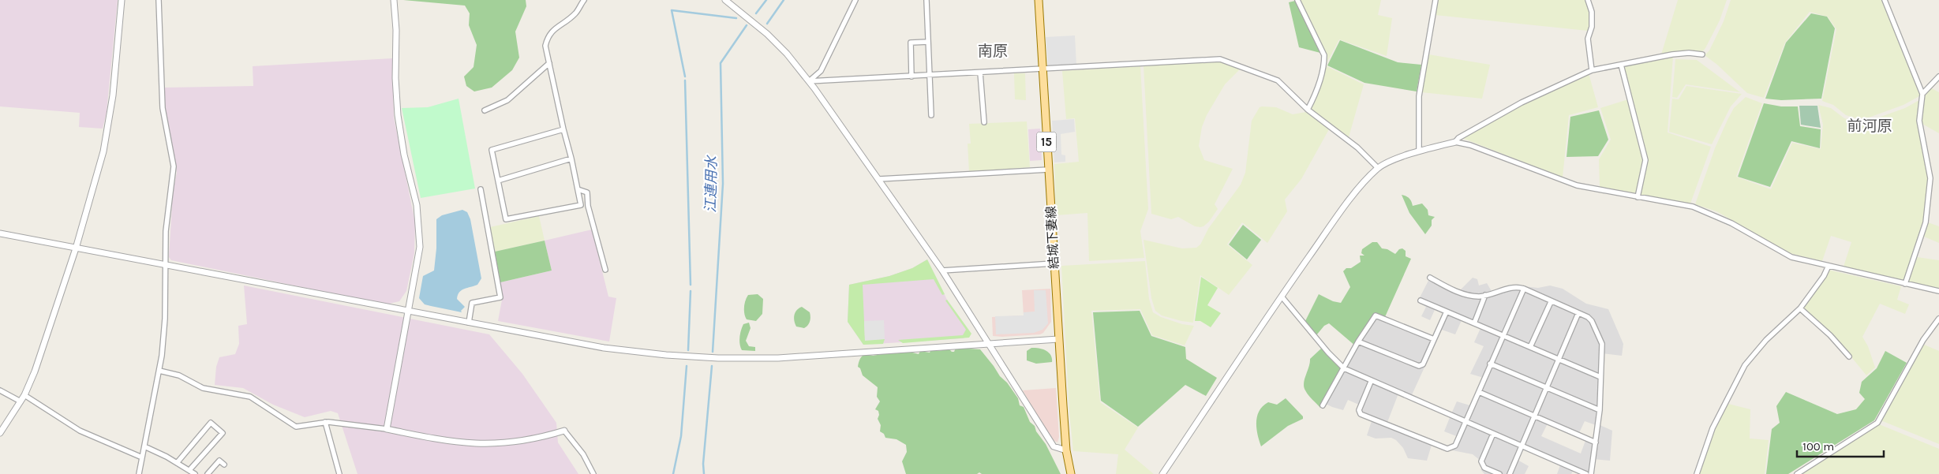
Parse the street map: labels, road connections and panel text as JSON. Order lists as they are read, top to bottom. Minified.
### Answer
{"streets":{"main road":["15","結城下妻線"]},"districts":["南原","前河原"],"water":["江連用水"],"scale_bar":"100 m"}
